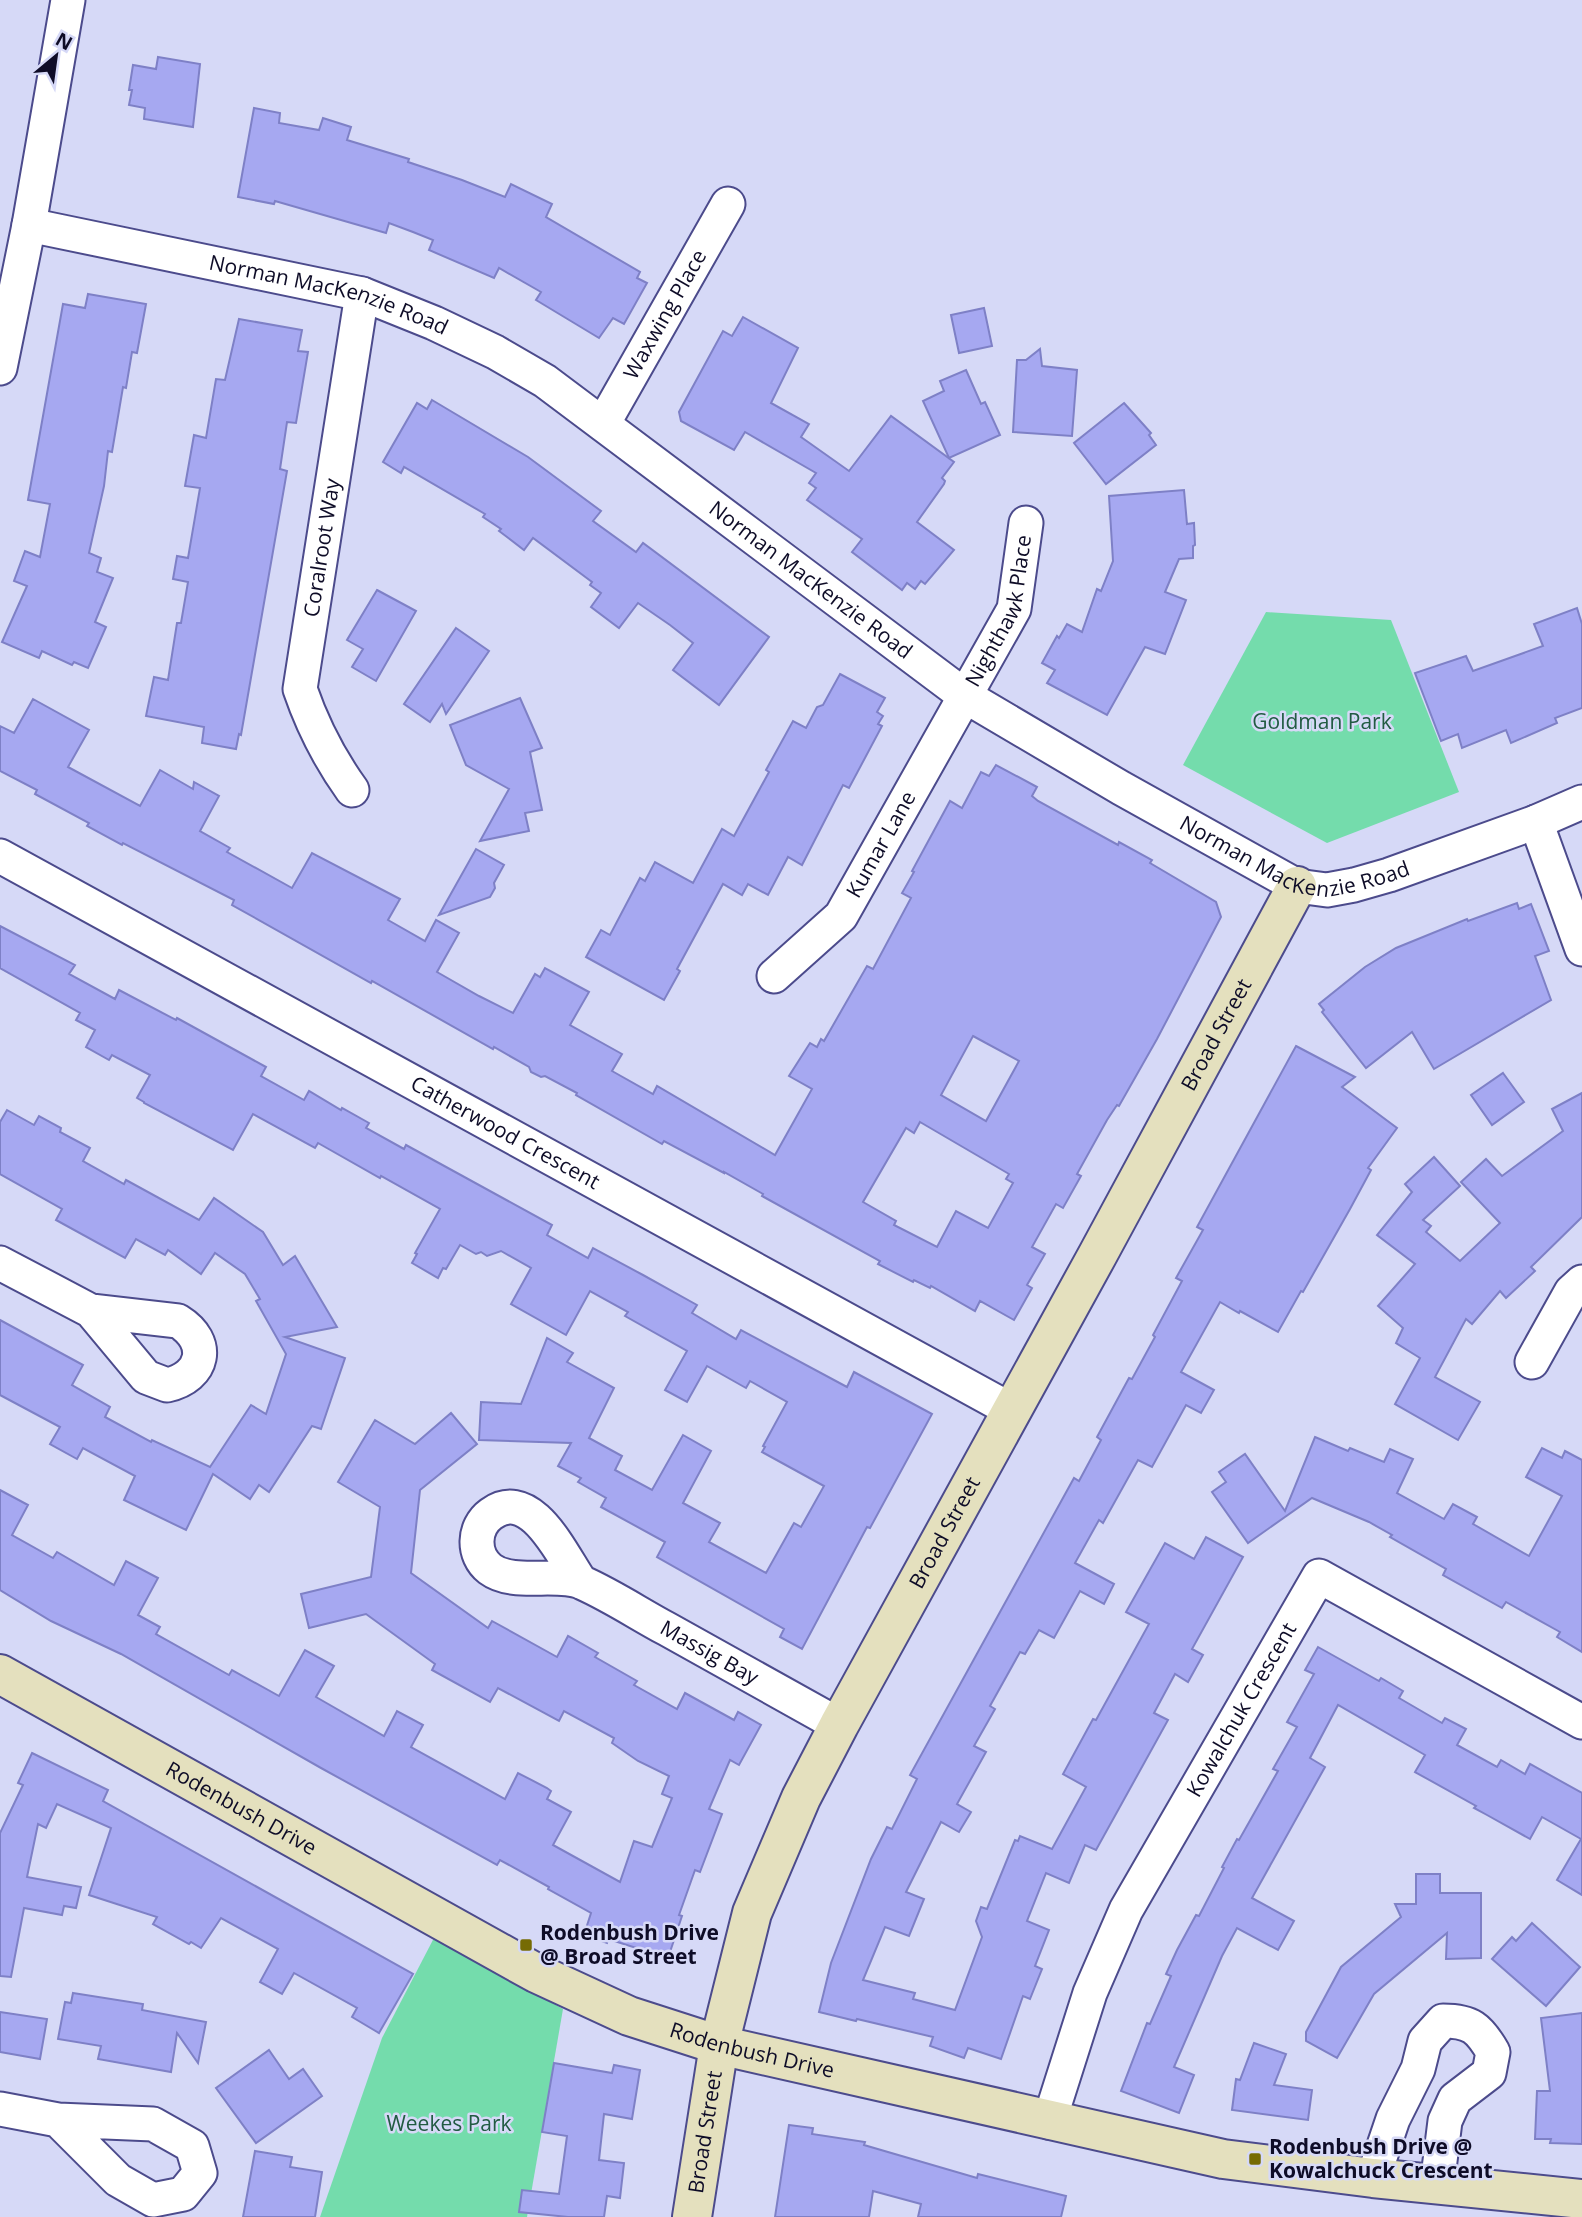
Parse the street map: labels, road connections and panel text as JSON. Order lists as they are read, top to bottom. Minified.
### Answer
{"streets":{"street":["Norman MacKenzie Road","Waxwing Place","Coralroot Way","Nighthawk Place","Kumar Lane","Broad Street","Catherwood Crescent","Massig Bay","Kowalchuk Crescent","Rodenbush Drive"]},"crossings":[["Norman MacKenzie Road","Waxwing Place"],["Norman MacKenzie Road","Coralroot Way"],["Norman MacKenzie Road","Nighthawk Place"],["Norman MacKenzie Road","Kumar Lane"],["Norman MacKenzie Road","Broad Street"],["Nighthawk Place","Kumar Lane"],["Broad Street","Catherwood Crescent"],["Broad Street","Massig Bay"],["Broad Street","Rodenbush Drive"],["Kowalchuk Crescent","Rodenbush Drive"]],"parks":["Goldman Park","Weekes Park"],"places":{"transit":["Rodenbush Drive @ Broad Street","Rodenbush Drive @ Kowalchuck Crescent"]},"north":"top right"}
